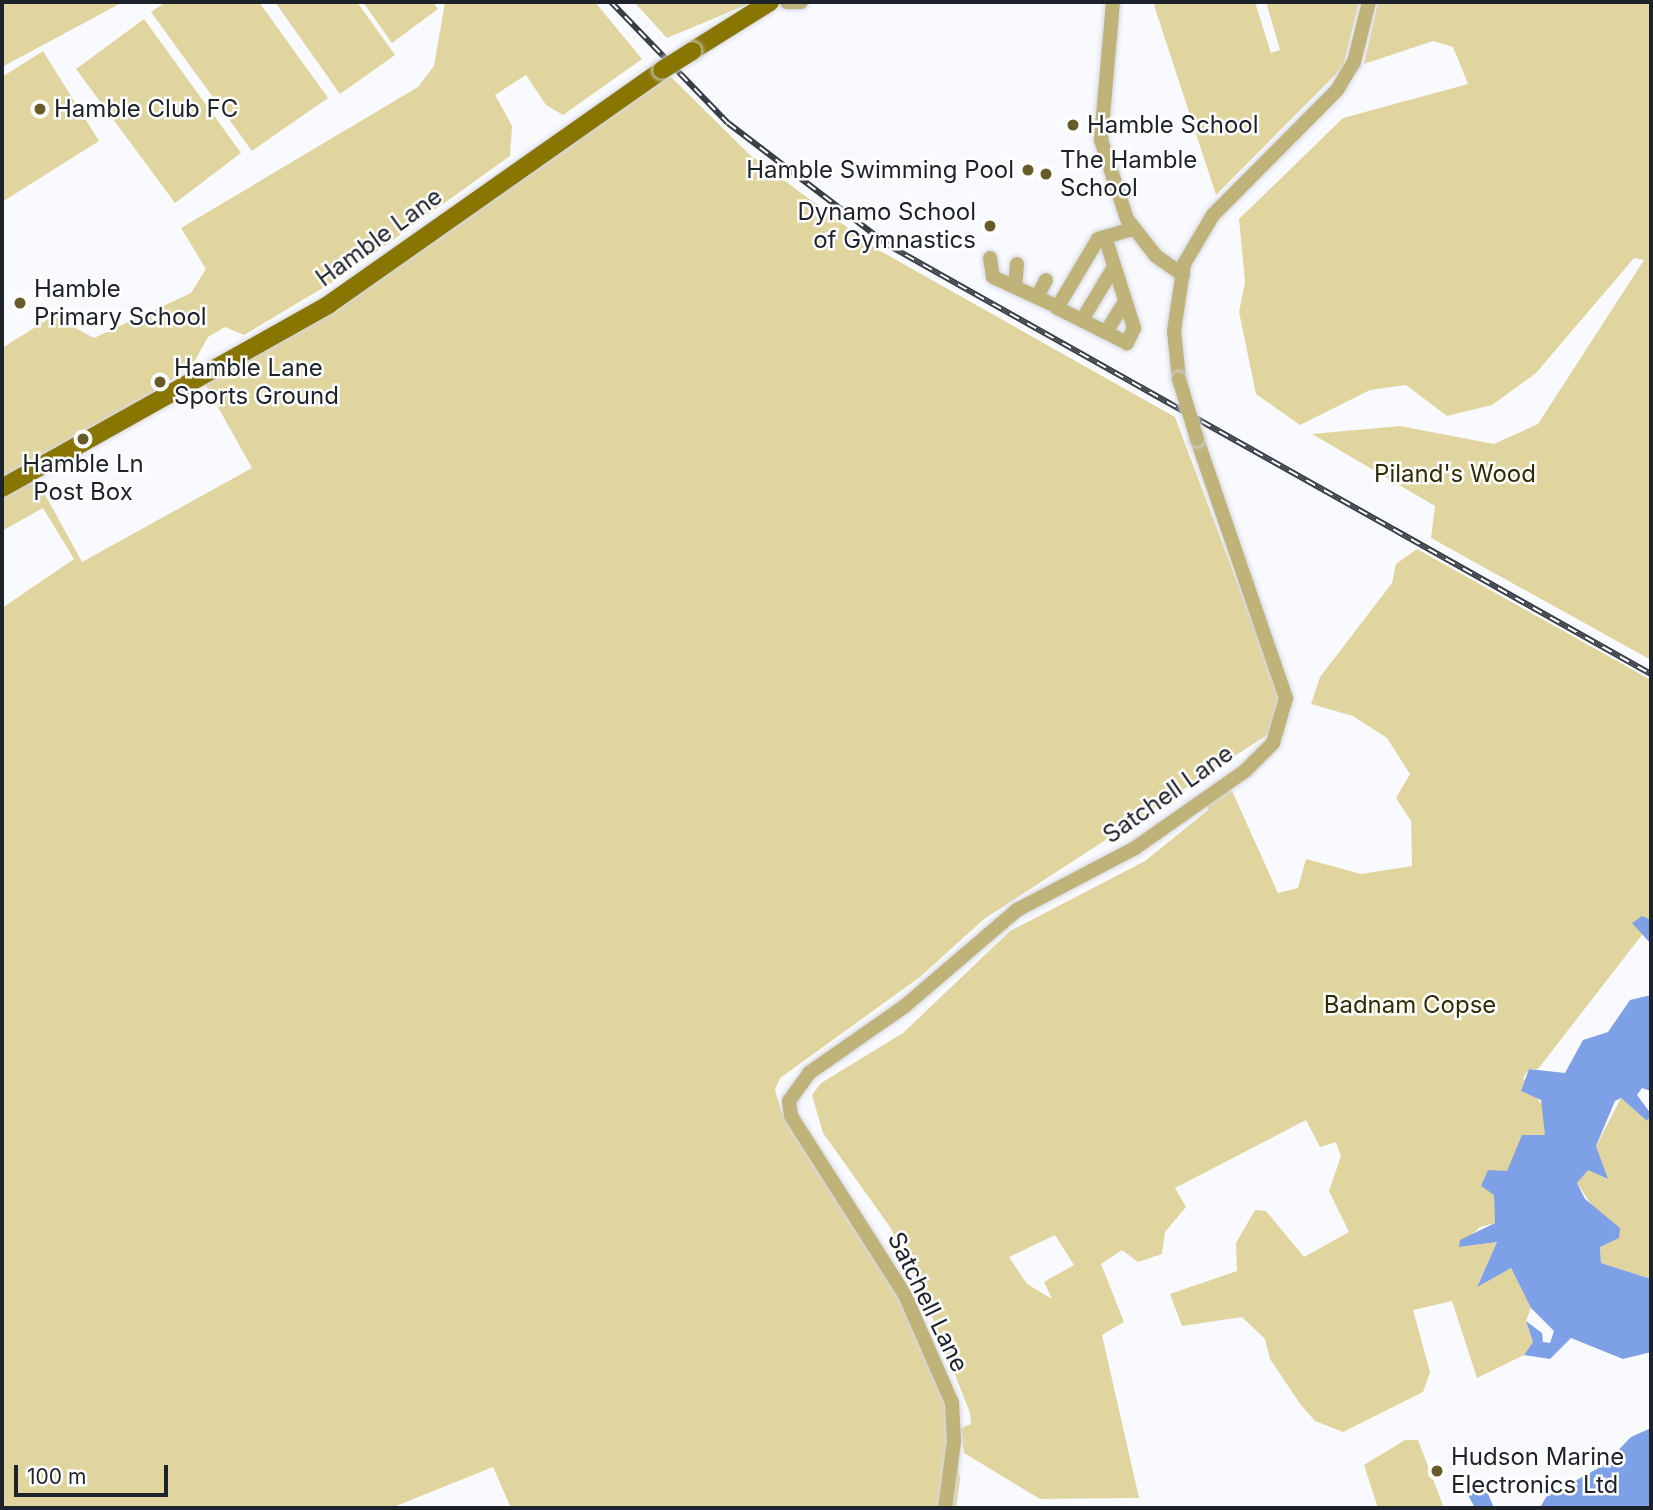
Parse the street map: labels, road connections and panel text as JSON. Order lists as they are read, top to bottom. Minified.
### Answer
{"streets":{"main road":["Hamble Lane"],"street":["Satchell Lane"]},"parks":["Piland's Wood","Badnam Copse"],"places":["Hamble Club FC","Hamble School","Hamble Swimming Pool","The Hamble School","Dynamo School of Gymnastics","Hamble Primary School","Hamble Lane Sports Ground","Hamble Ln Post Box","Hudson Marine Electronics Ltd"],"scale_bar":"100 m"}
